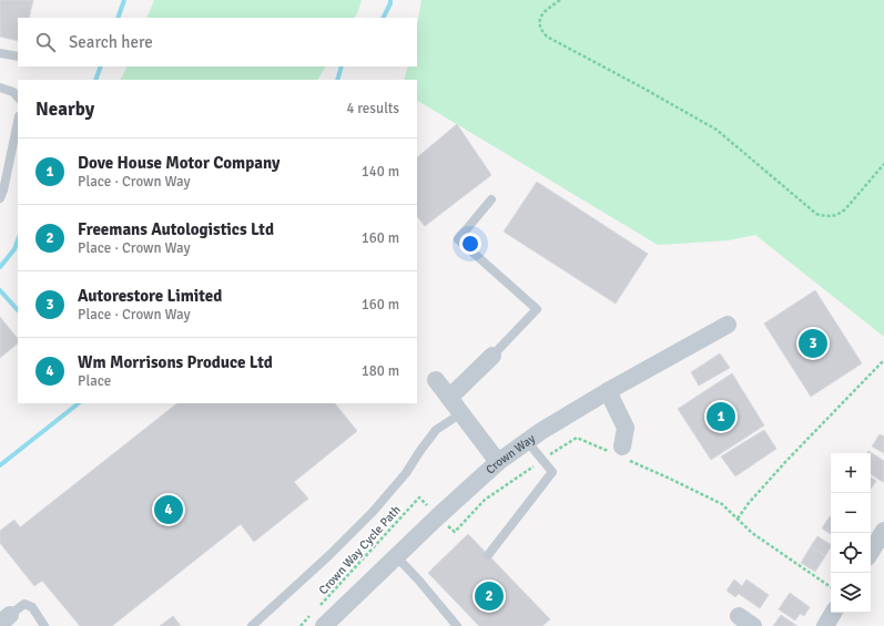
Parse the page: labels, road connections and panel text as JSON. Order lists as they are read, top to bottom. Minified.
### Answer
{"streets":{"street":["Crown Way"],"path":["Crown Way Cycle Path"]},"page":{"search":"Search here","heading":["Nearby","4 results"],"list":[{"mark":"1","name":"Dove House Motor Company","note":"Place · Crown Way","value":"140 m"},{"mark":"2","name":"Freemans Autologistics Ltd","note":"Place · Crown Way","value":"160 m"},{"mark":"3","name":"Autorestore Limited","note":"Place · Crown Way","value":"160 m"},{"mark":"4","name":"Wm Morrisons Produce Ltd","note":"Place","value":"180 m"}],"pins":["3","1","4","2"],"map_buttons":["+","−"]}}
